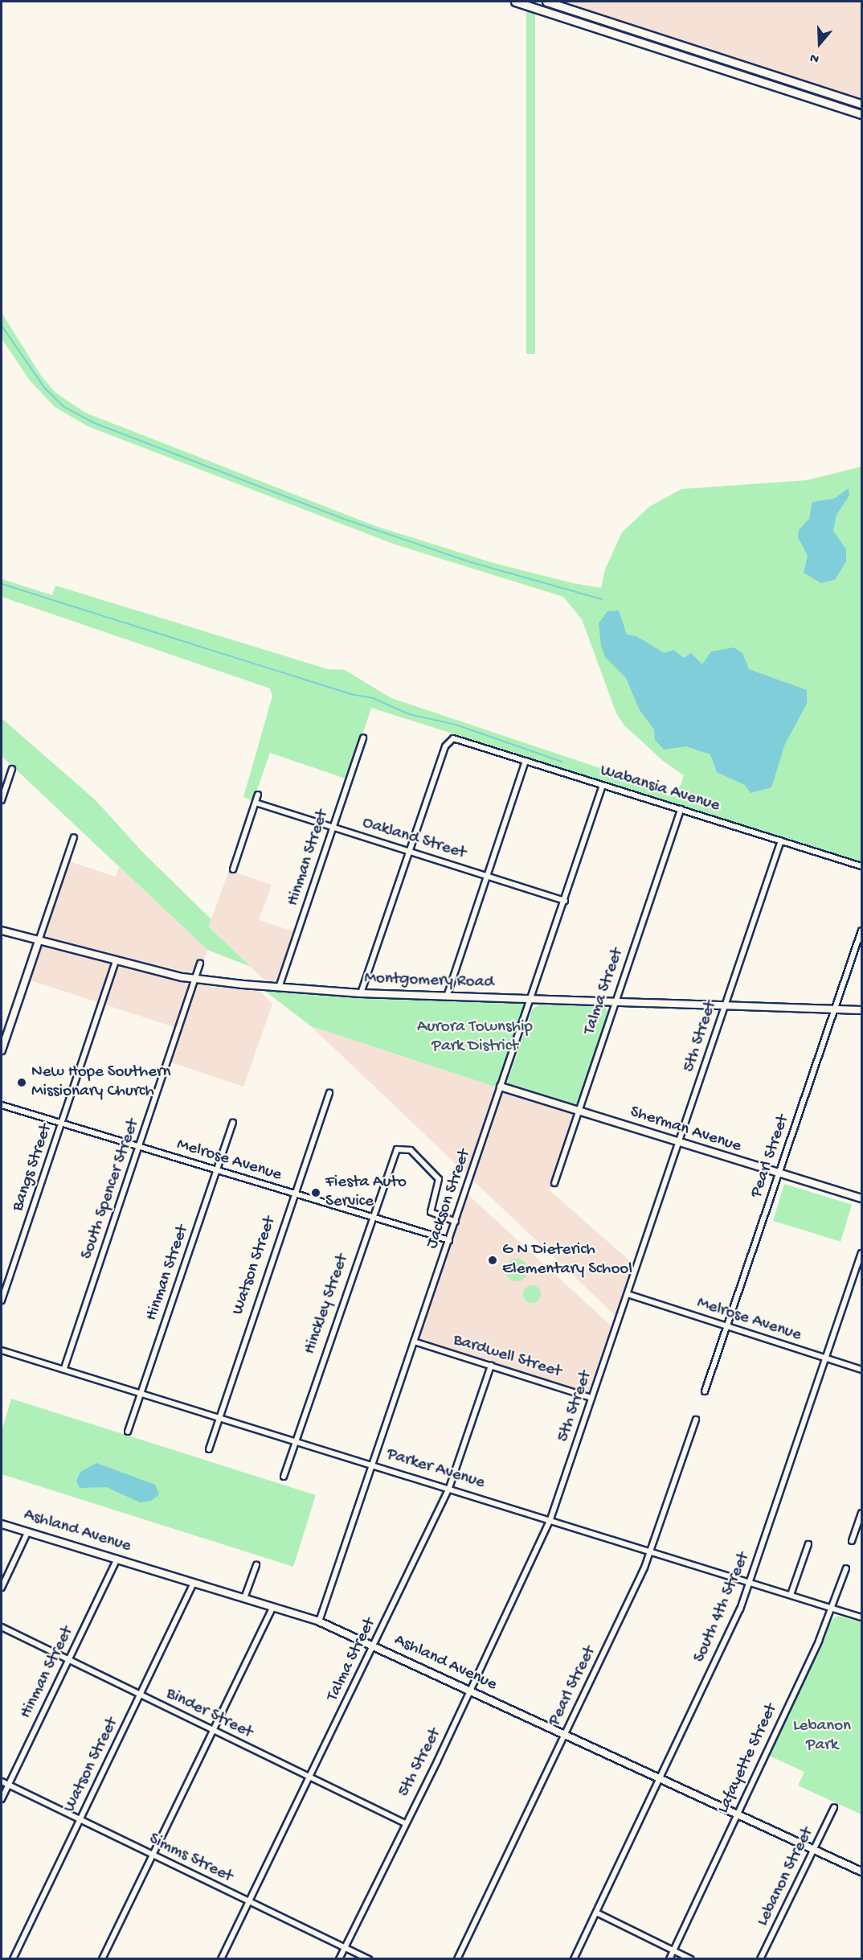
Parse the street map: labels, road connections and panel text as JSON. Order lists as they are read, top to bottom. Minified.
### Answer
{"streets":{"street":["Wabansia Avenue","Oakland Street","Hinman Street","Montgomery Road","Talma Street","5th Street","Sherman Avenue","Pearl Street","Melrose Avenue","Bangs Street","South Spencer Street","Jackson Street","Watson Street","Hinckley Street","Bardwell Street","Parker Avenue","Ashland Avenue","South 4th Street","Binder Street","Lafayette Street","Simms Street","Lebanon Street"]},"crossings":[["Wabansia Avenue","Oakland Street"],["Wabansia Avenue","Talma Street"],["Wabansia Avenue","5th Street"],["Wabansia Avenue","Jackson Street"],["Oakland Street","Hinman Street"],["Oakland Street","Jackson Street"],["Hinman Street","Montgomery Road"],["Hinman Street","Melrose Avenue"],["Hinman Street","Parker Avenue"],["Hinman Street","Ashland Avenue"],["Hinman Street","Binder Street"],["Hinman Street","Simms Street"],["Montgomery Road","Talma Street"],["Montgomery Road","5th Street"],["Montgomery Road","Pearl Street"],["Montgomery Road","Bangs Street"],["Montgomery Road","South Spencer Street"],["Montgomery Road","Jackson Street"],["Talma Street","Sherman Avenue"],["Talma Street","Bardwell Street"],["Talma Street","Parker Avenue"],["Talma Street","Ashland Avenue"],["Talma Street","Binder Street"],["Talma Street","Simms Street"],["5th Street","Sherman Avenue"],["5th Street","Melrose Avenue"],["5th Street","Bardwell Street"],["5th Street","Parker Avenue"],["5th Street","Ashland Avenue"],["5th Street","Binder Street"],["5th Street","Simms Street"],["Sherman Avenue","Pearl Street"],["Sherman Avenue","Jackson Street"],["Pearl Street","Melrose Avenue"],["Pearl Street","Parker Avenue"],["Pearl Street","Ashland Avenue"],["Melrose Avenue","Bangs Street"],["Melrose Avenue","South Spencer Street"],["Melrose Avenue","Jackson Street"],["Melrose Avenue","Watson Street"],["Melrose Avenue","Hinckley Street"],["Melrose Avenue","South 4th Street"],["South Spencer Street","Parker Avenue"],["Jackson Street","Hinckley Street"],["Jackson Street","Bardwell Street"],["Jackson Street","Parker Avenue"],["Jackson Street","Ashland Avenue"],["Watson Street","Parker Avenue"],["Watson Street","Ashland Avenue"],["Watson Street","Binder Street"],["Watson Street","Simms Street"],["Hinckley Street","Parker Avenue"],["Parker Avenue","South 4th Street"],["Parker Avenue","Lafayette Street"],["Ashland Avenue","South 4th Street"],["Ashland Avenue","Lafayette Street"],["Ashland Avenue","Lebanon Street"]],"parks":["Aurora Township Park District","Lebanon Park"],"places":["New Hope Southern Missionary Church","Fiesta Auto Service","G N Dieterich Elementary School"],"north":"bottom"}
